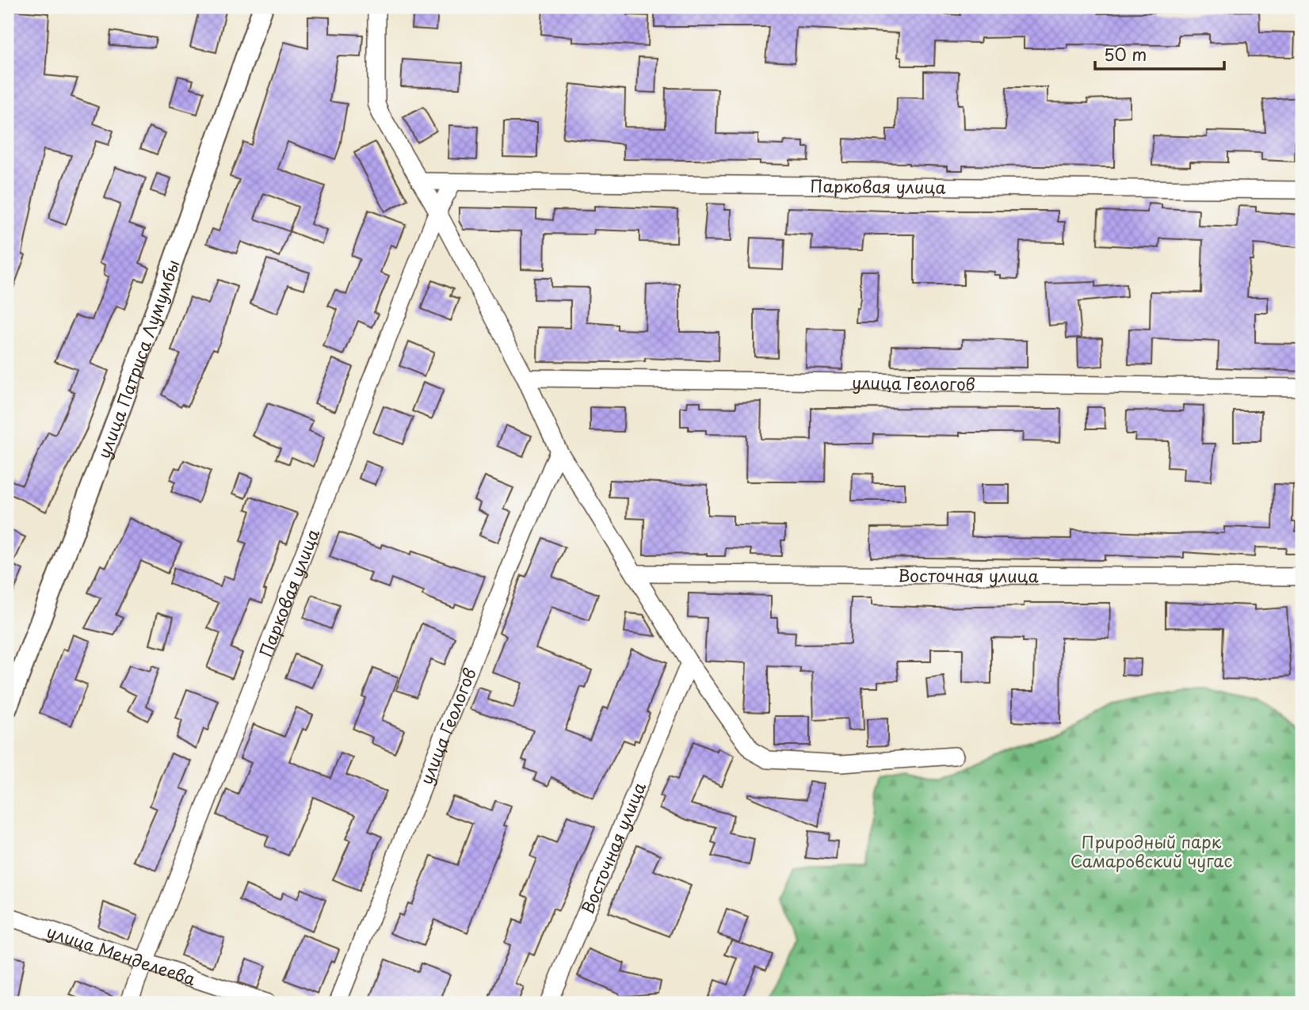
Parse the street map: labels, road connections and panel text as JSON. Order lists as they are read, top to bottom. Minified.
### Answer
{"streets":{"street":["Парковая улица","улица Патриса Лумумбы","улица Геологов","Восточная улица","улица Менделеева"]},"crossings":[["Парковая улица","улица Менделеева"]],"parks":["Природный парк Самаровский чугас"],"scale_bar":"50 m"}
